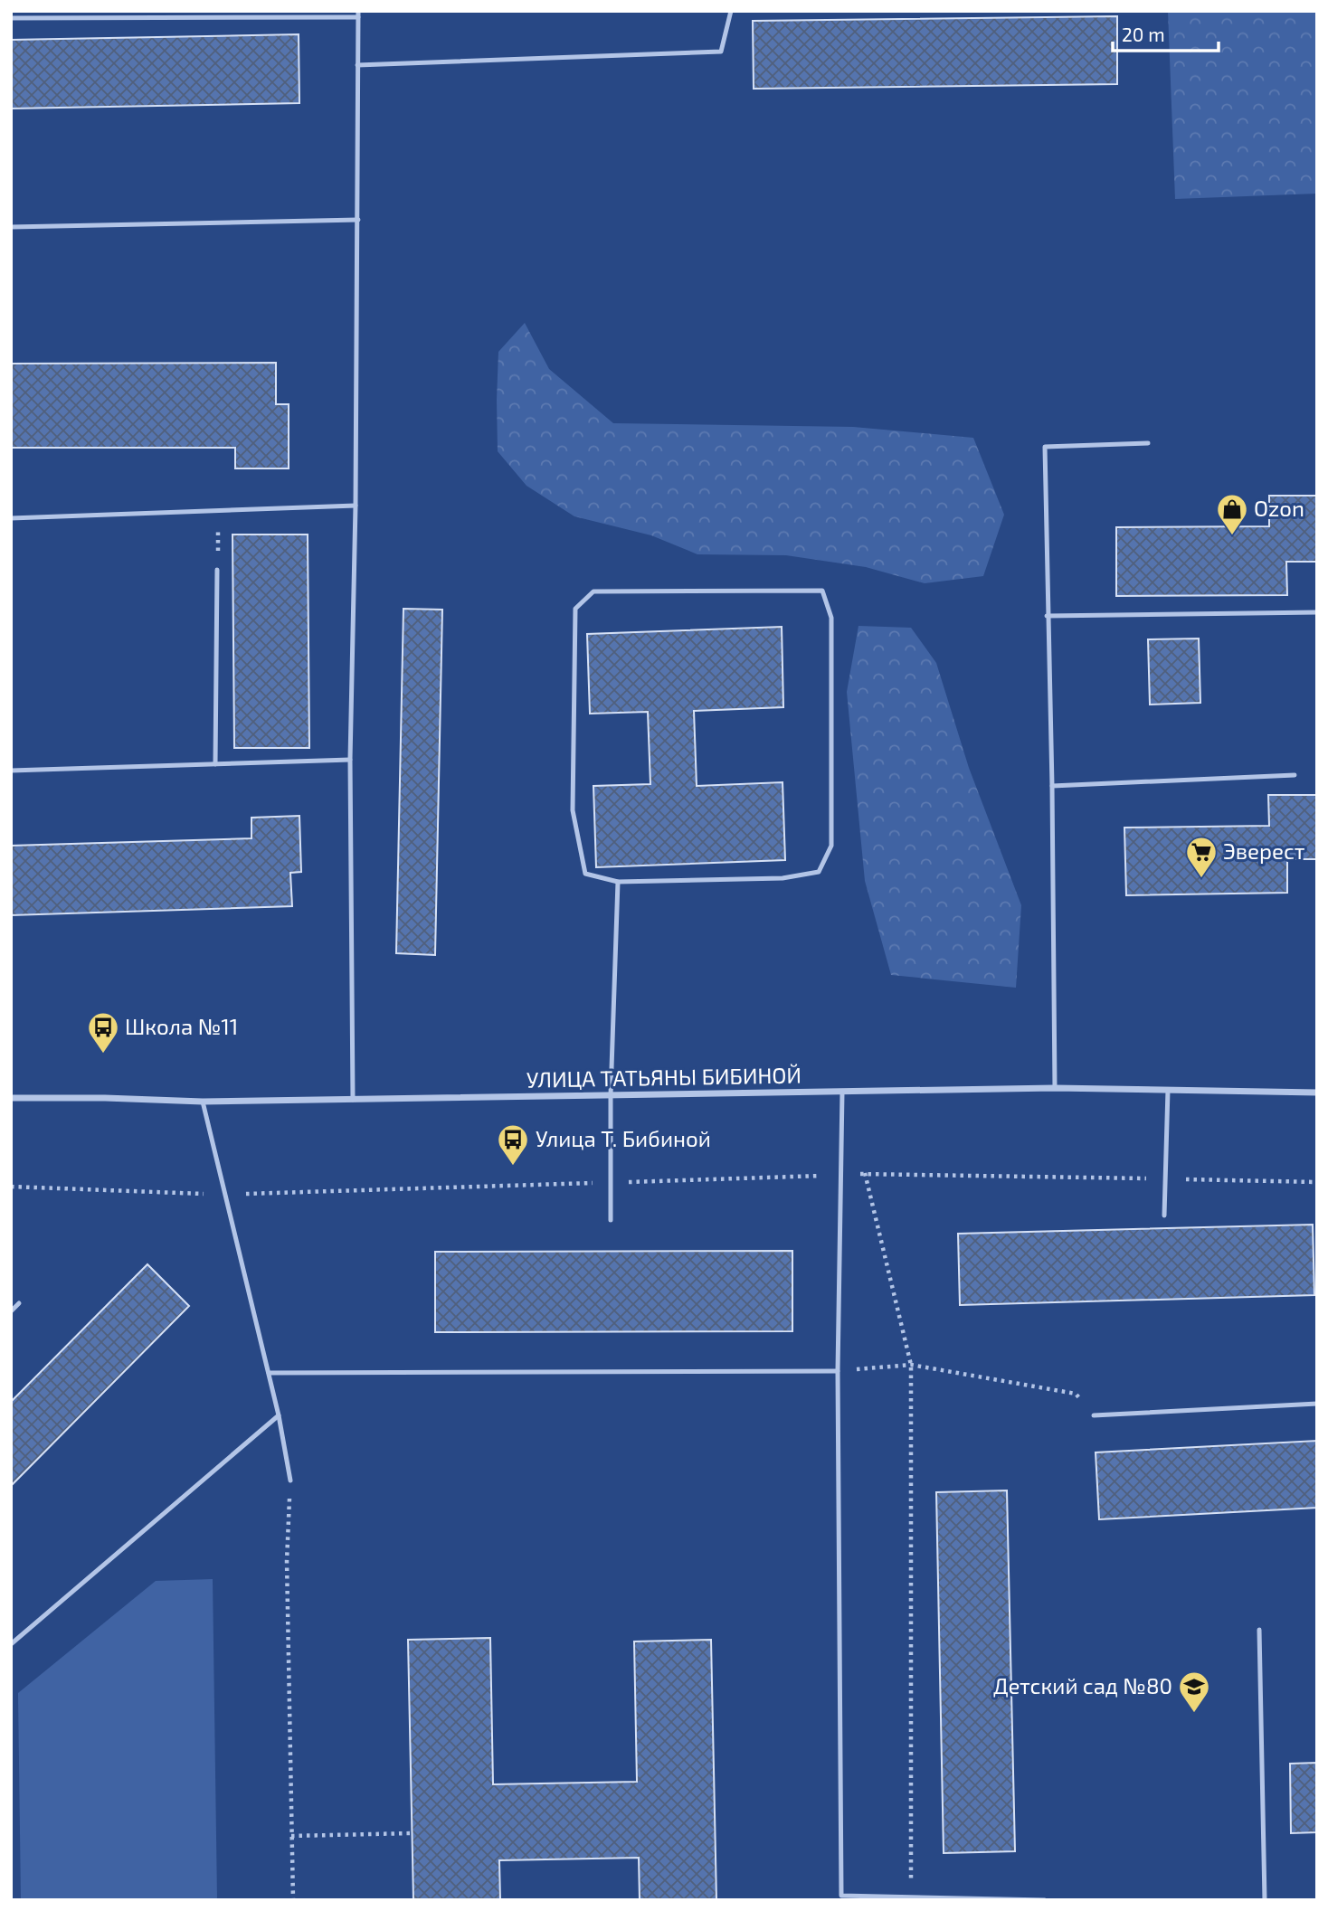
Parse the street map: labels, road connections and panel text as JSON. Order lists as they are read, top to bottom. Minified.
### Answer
{"streets":{"street":["УЛИЦА ТАТЬЯНЫ БИБИНОЙ"]},"places":{"shop":["Ozon"],"supermarket":["Эверест"],"bus stop":["Школа №11","Улица Т. Бибиной"],"school or university":["Детский сад №80"]},"scale_bar":"20 m"}
